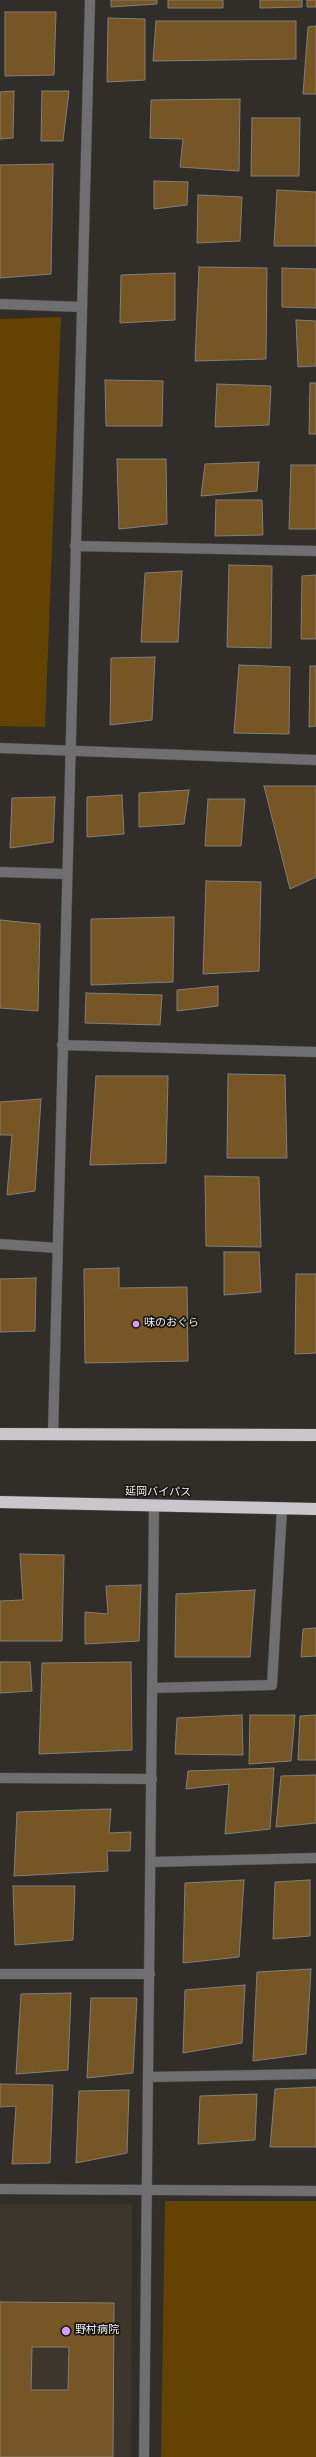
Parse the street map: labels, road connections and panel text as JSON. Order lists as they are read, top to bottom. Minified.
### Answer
{"streets":{"highway":["延岡バイパス"]},"places":["味のおぐら","野村病院"]}
